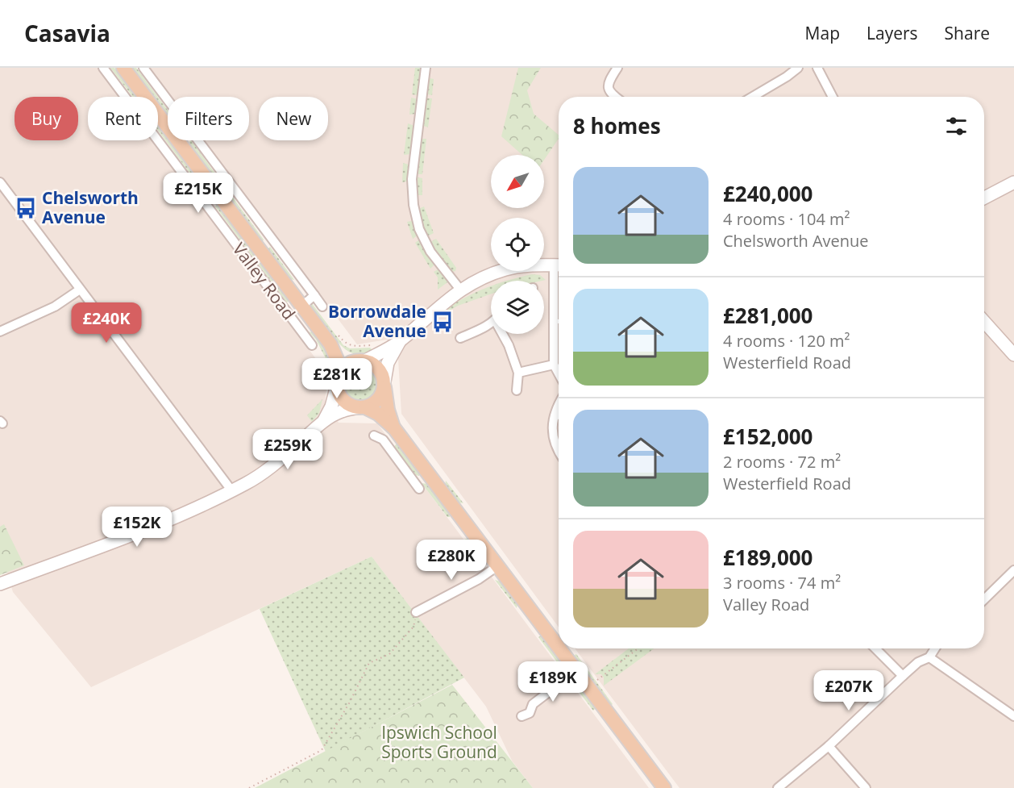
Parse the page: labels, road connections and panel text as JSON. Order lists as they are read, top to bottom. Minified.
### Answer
{"streets":{"main road":["Valley Road"]},"parks":["Ipswich School Sports Ground"],"places":{"bus stop":["Chelsworth Avenue","Borrowdale Avenue"]},"north":"bottom left","page":{"header":"Casavia","nav":["Map","Layers","Share"],"chip":["Buy","Rent","Filters","New"],"heading":"8 homes","list":[{"name":"£240,000","note":"4 rooms · 104 m² · Chelsworth Avenue"},{"name":"£281,000","note":"4 rooms · 120 m² · Westerfield Road"},{"name":"£152,000","note":"2 rooms · 72 m² · Westerfield Road"},{"name":"£189,000","note":"3 rooms · 74 m² · Valley Road"}],"price":["£215K","£240K","£281K","£259K","£152K","£280K","£189K","£207K"]}}
